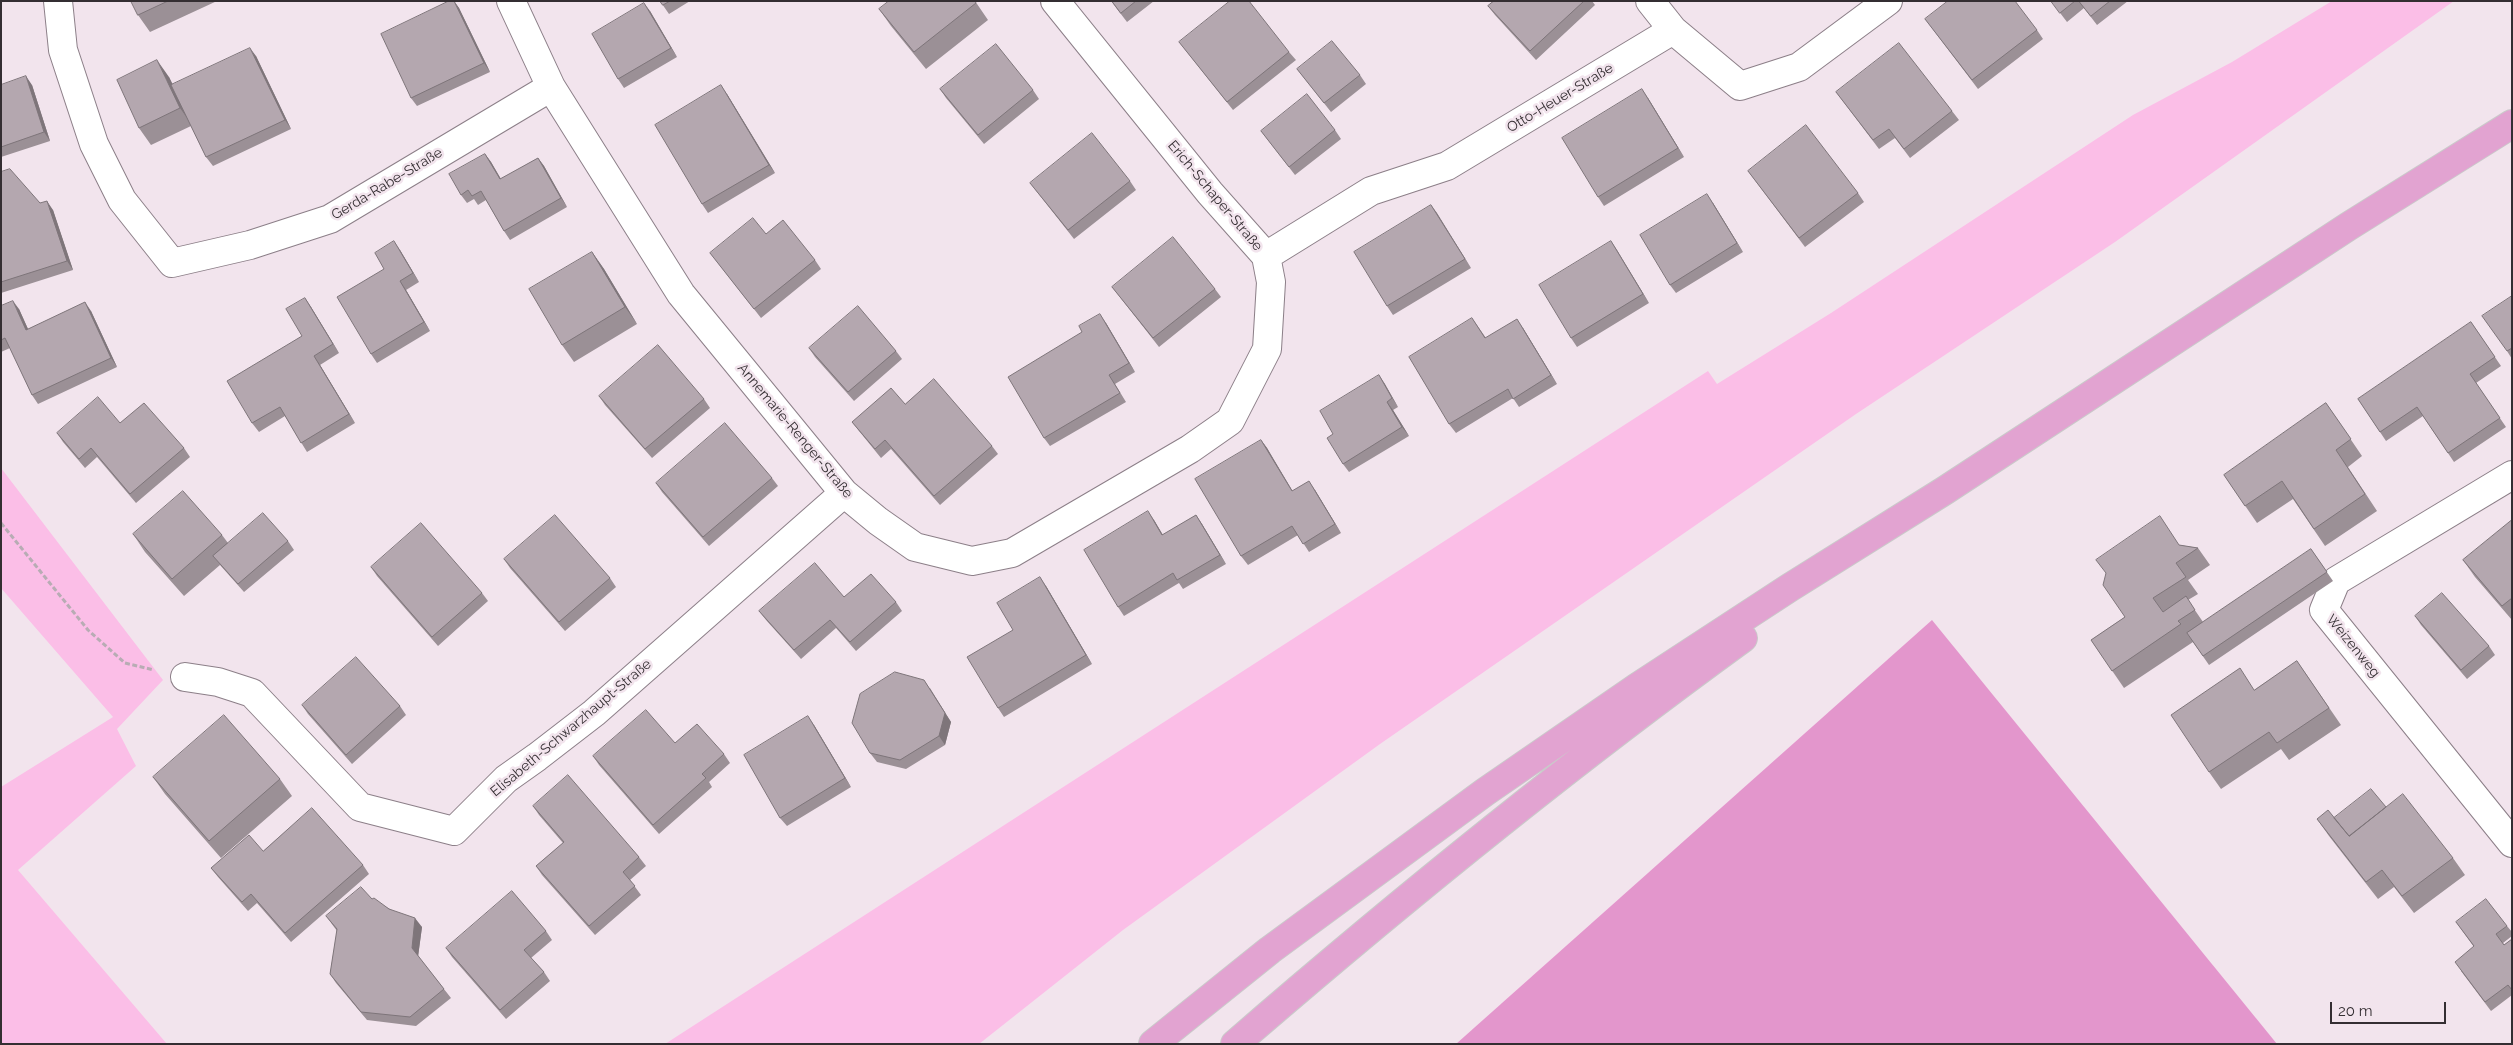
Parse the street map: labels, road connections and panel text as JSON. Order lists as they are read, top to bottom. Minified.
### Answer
{"streets":{"street":["Otto-Heuer-Straße","Gerda-Rabe-Straße","Erich-Schaper-Straße","Annemarie-Renger-Straße","Weizenweg","Elisabeth-Schwarzhaupt-Straße"]},"crossings":[["Otto-Heuer-Straße","Erich-Schaper-Straße"],["Gerda-Rabe-Straße","Annemarie-Renger-Straße"],["Erich-Schaper-Straße","Annemarie-Renger-Straße"],["Annemarie-Renger-Straße","Elisabeth-Schwarzhaupt-Straße"]],"scale_bar":"20 m"}
